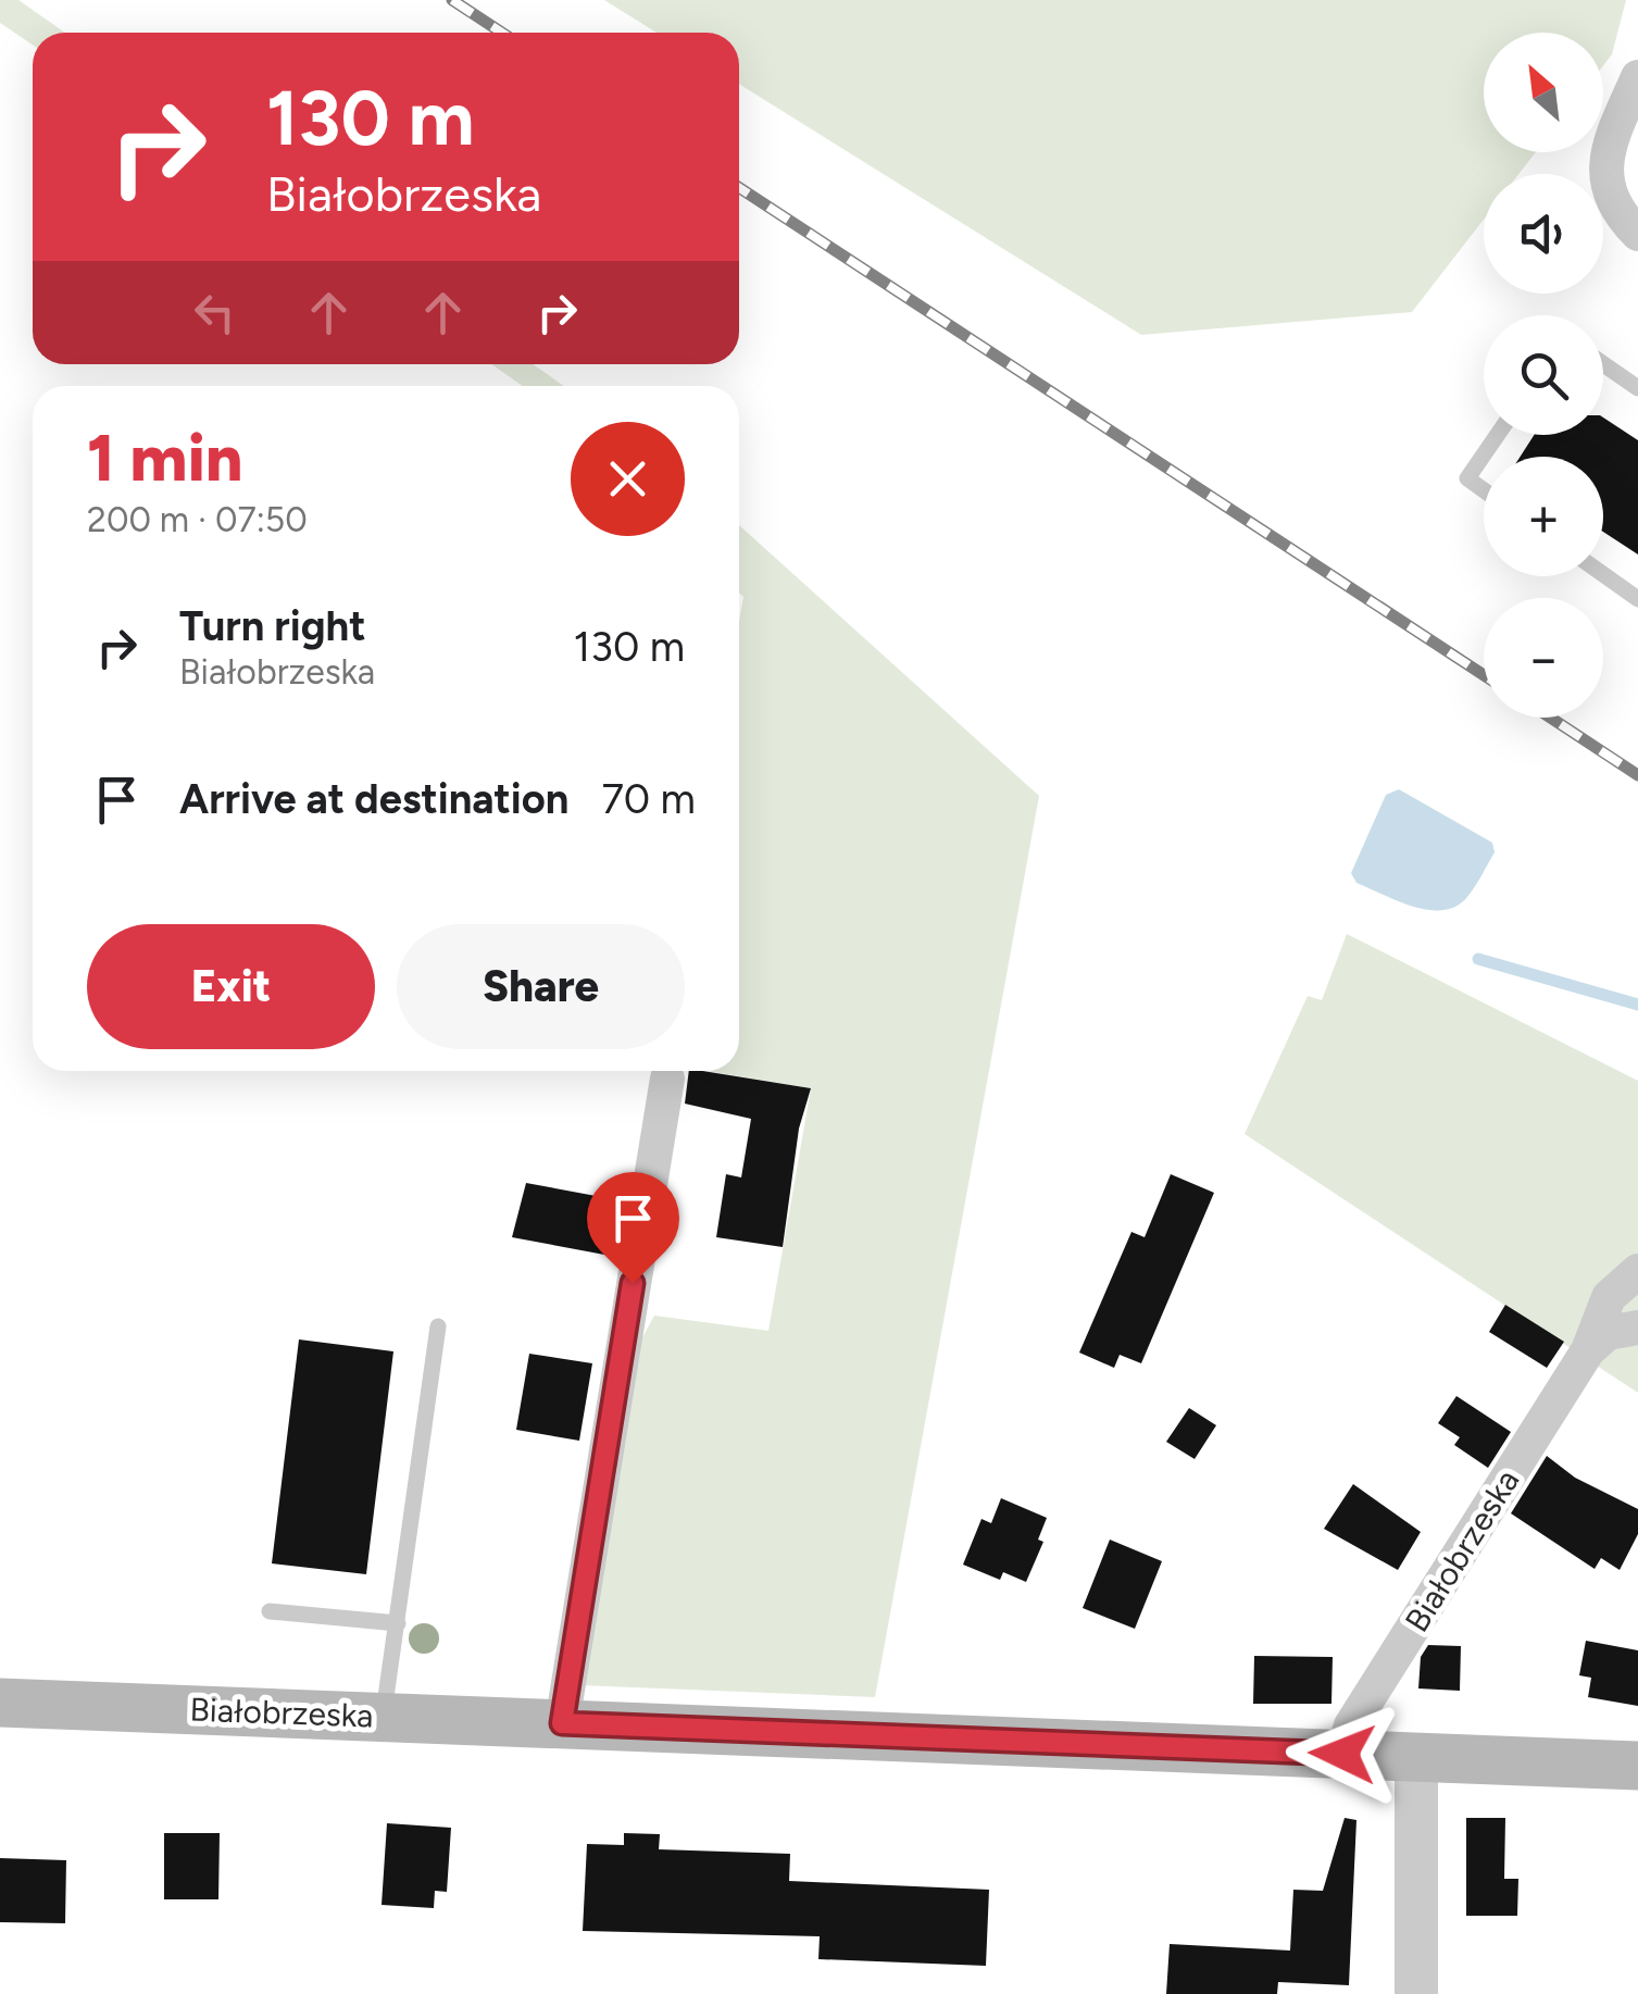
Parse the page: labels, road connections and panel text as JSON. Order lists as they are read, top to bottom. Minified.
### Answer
{"streets":{"main road":["Białobrzeska"]},"north":"top left","page":{"map_buttons":["+","−"],"turn":["130 m","Białobrzeska"],"heading":["1 min","200 m · 07:50"],"list":[{"name":"Turn right","note":"Białobrzeska","value":"130 m"},{"name":"Arrive at destination","value":"70 m"}],"buttons":["Exit","Share"]}}
